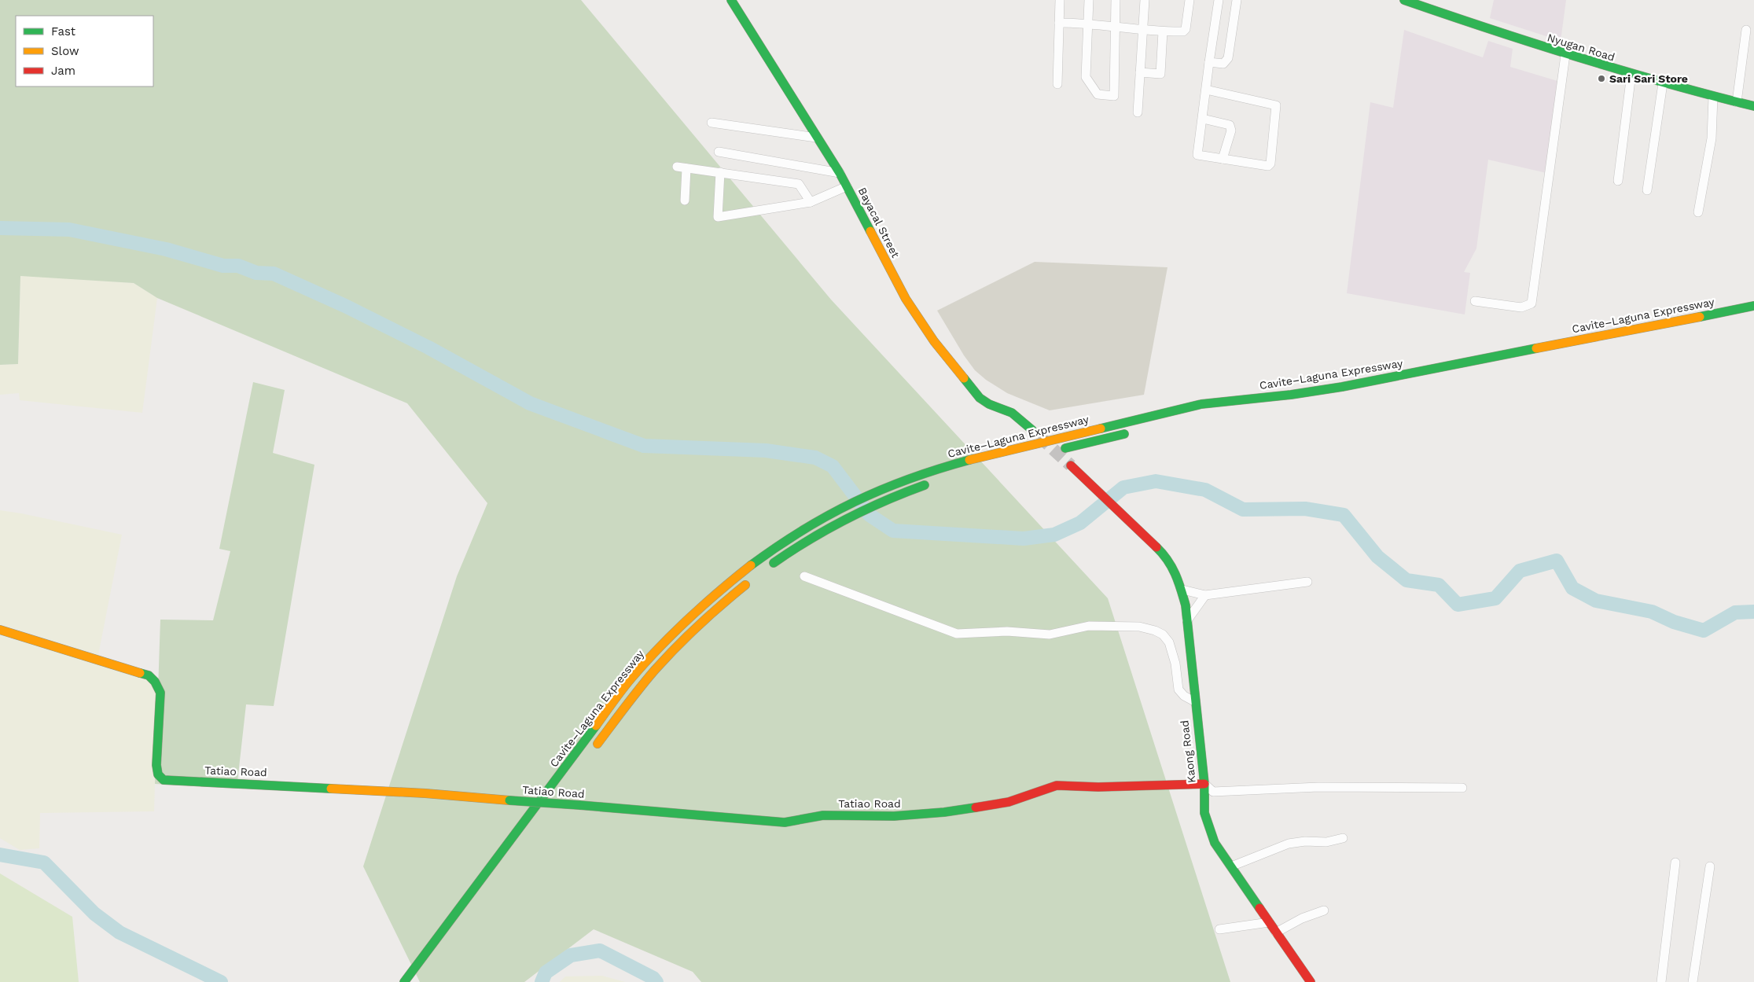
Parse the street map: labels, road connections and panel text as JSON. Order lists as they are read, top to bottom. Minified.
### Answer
{"streets":{"main road":["Nyugan Road","Bayacal Street","Cavite–Laguna Expressway","Kaong Road","Tatiao Road"]},"crossings":[["Kaong Road","Tatiao Road"]],"places":["Sari Sari Store"],"legend":["Fast","Slow","Jam"]}
